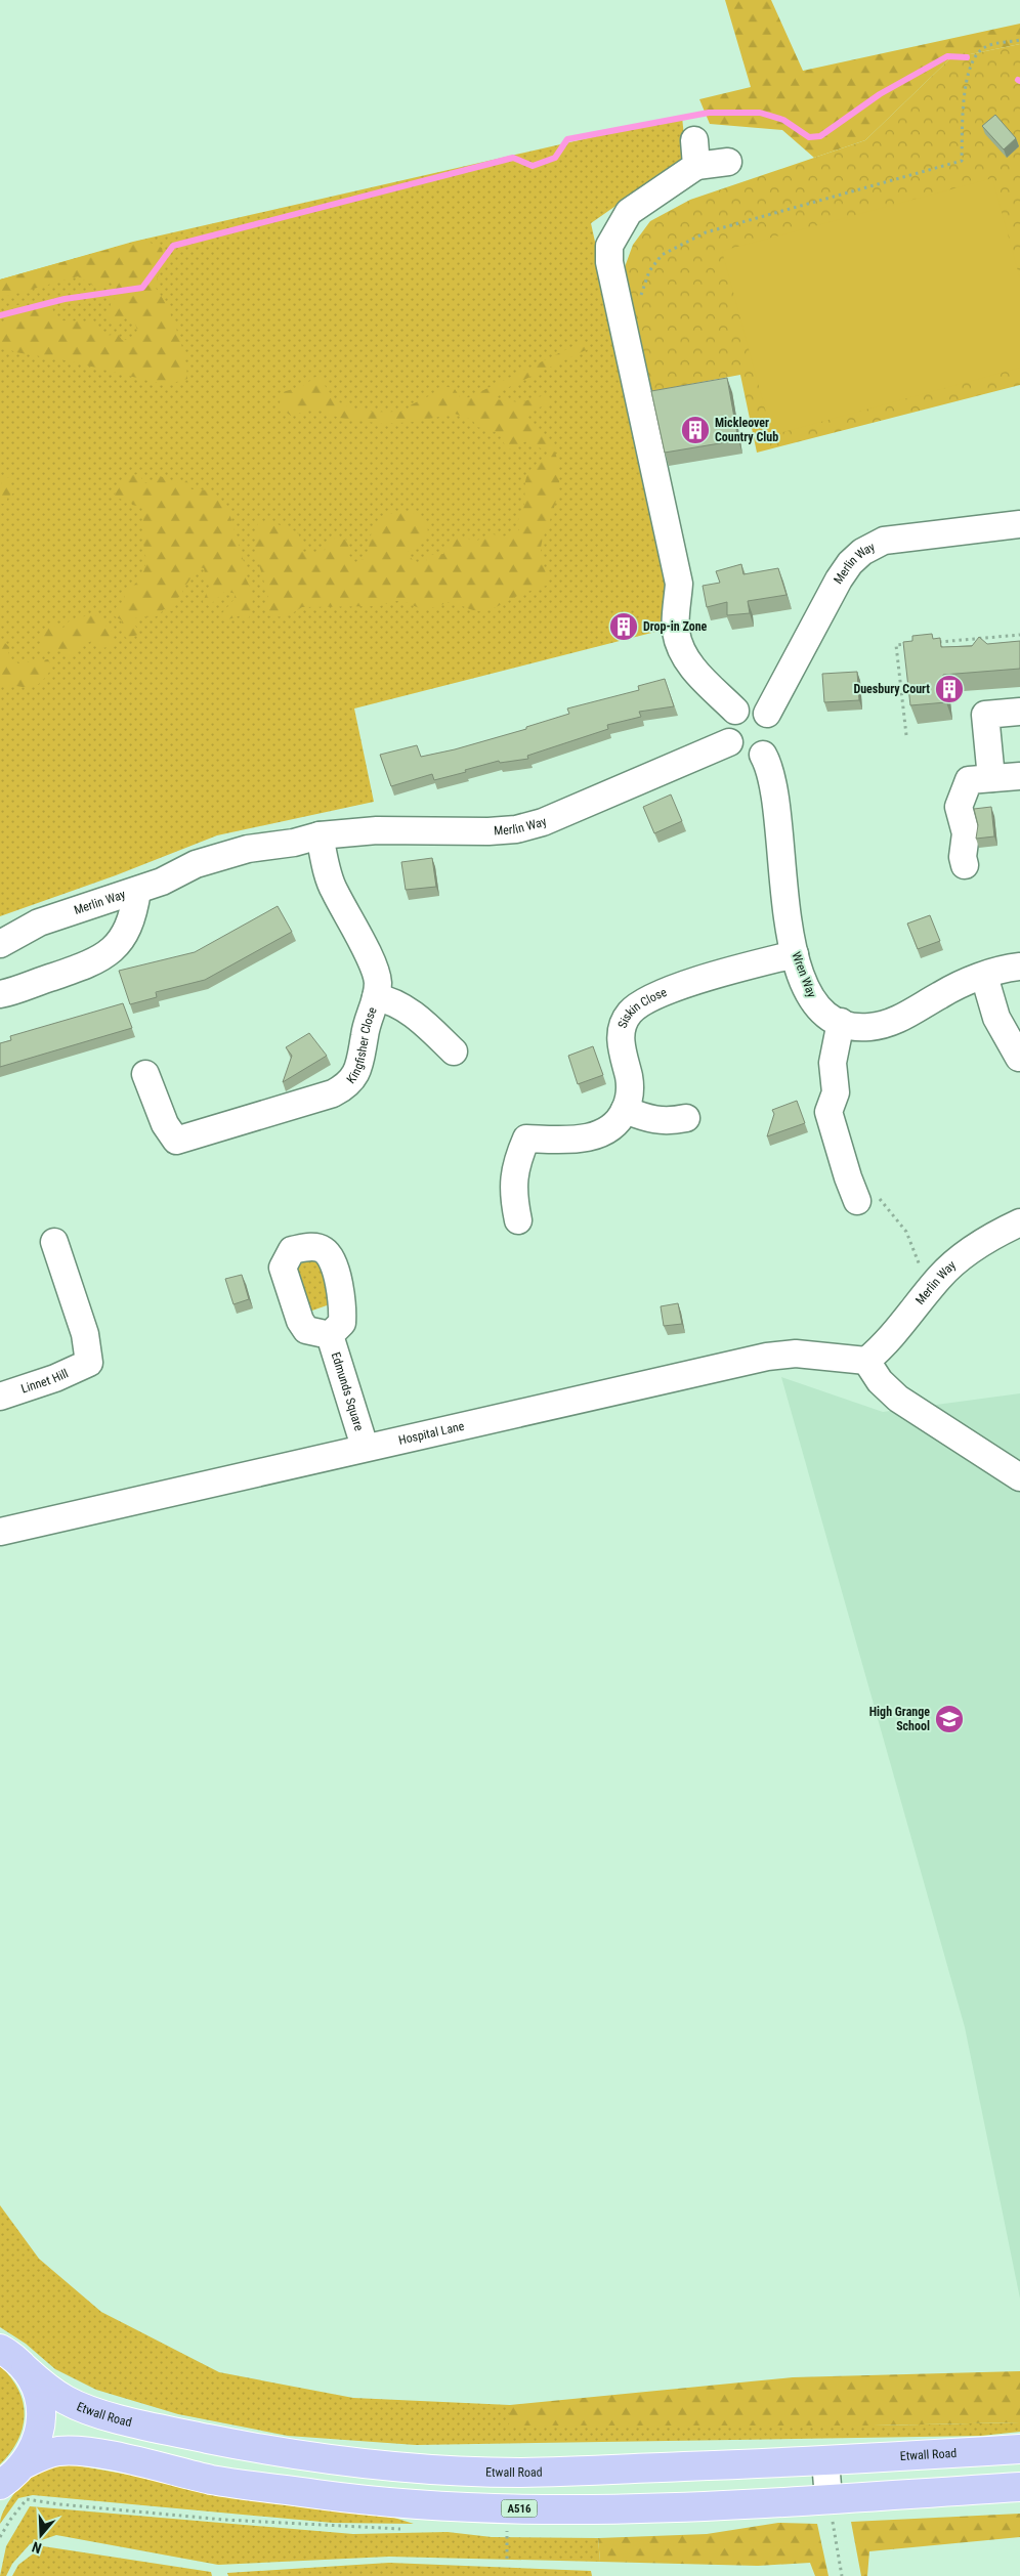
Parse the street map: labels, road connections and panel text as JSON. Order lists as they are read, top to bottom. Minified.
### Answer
{"streets":{"highway":["Etwall Road","A516"],"street":["Merlin Way","Wren Way","Siskin Close","Kingfisher Close","Linnet Hill","Edmunds Square","Hospital Lane"]},"crossings":[["Merlin Way","Wren Way"],["Merlin Way","Kingfisher Close"],["Merlin Way","Hospital Lane"],["Wren Way","Siskin Close"],["Edmunds Square","Hospital Lane"]],"places":{"building":["Mickleover Country Club","Drop-in Zone","Duesbury Court"],"school or university":["High Grange School"]},"north":"bottom"}
